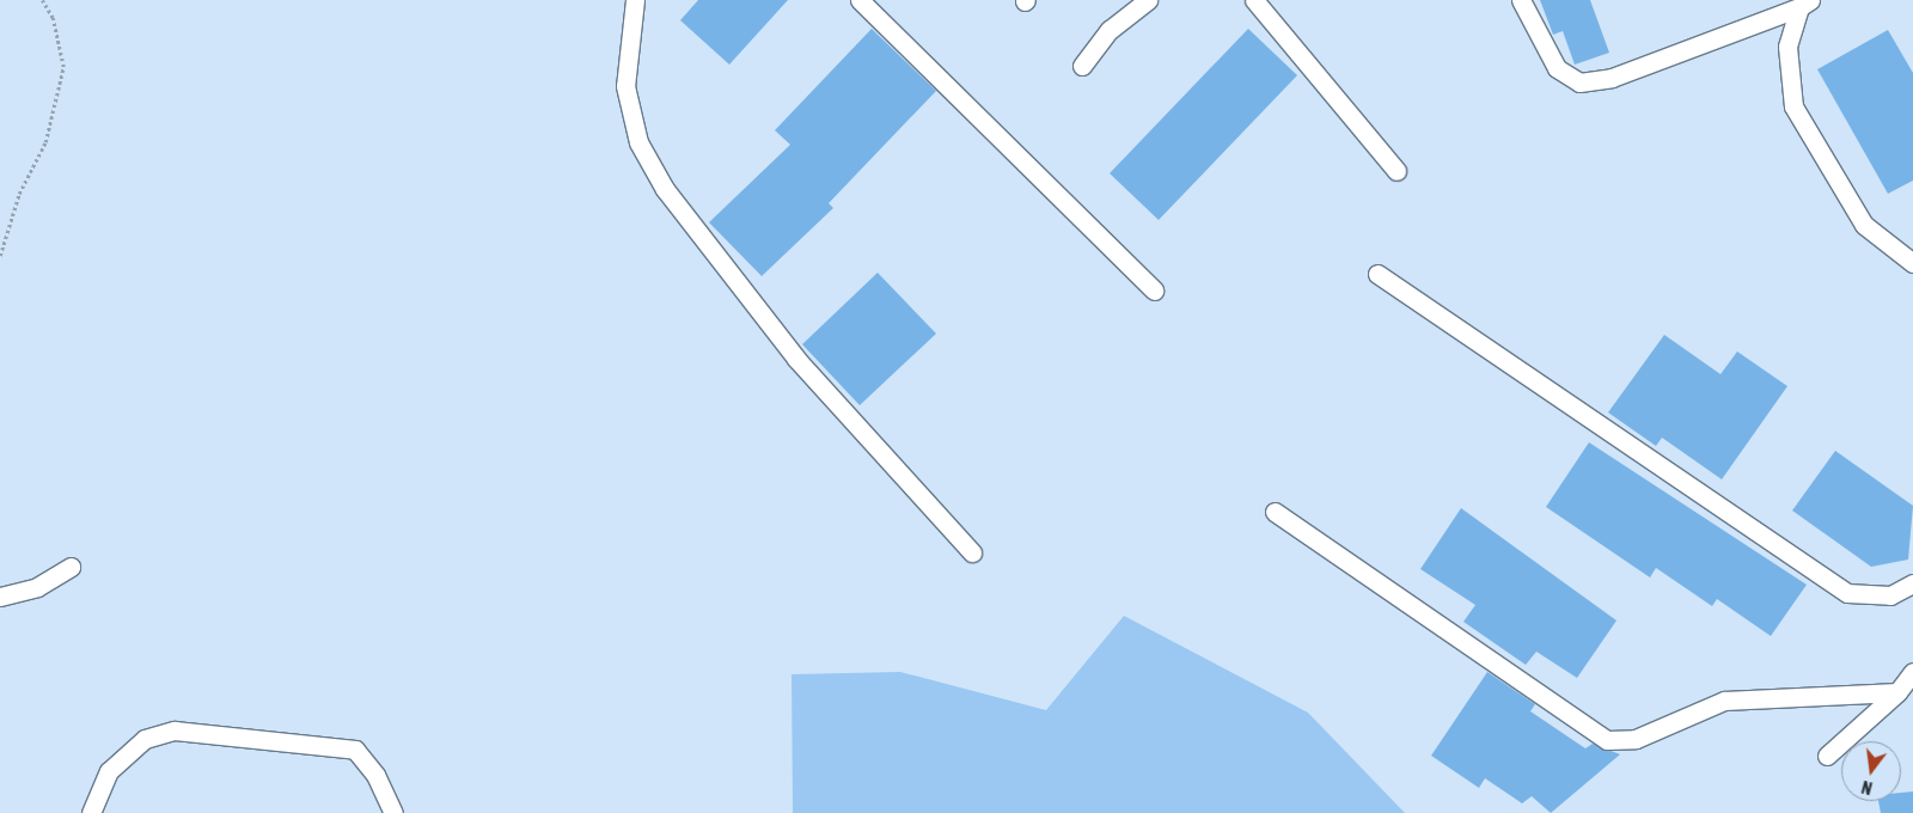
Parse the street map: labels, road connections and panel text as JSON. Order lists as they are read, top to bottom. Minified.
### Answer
{"north":"bottom"}
